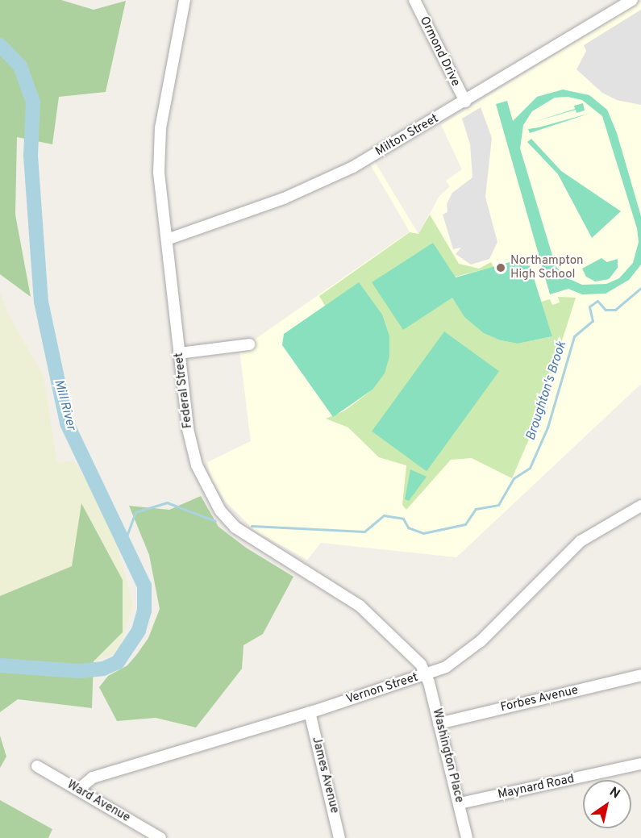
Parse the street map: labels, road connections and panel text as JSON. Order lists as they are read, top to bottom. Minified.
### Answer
{"streets":{"street":["Ormond Drive","Milton Street","Federal Street","Vernon Street","Forbes Avenue","Washington Place","James Avenue","Maynard Road","Ward Avenue"]},"crossings":[["Ormond Drive","Milton Street"],["Milton Street","Federal Street"],["Federal Street","Vernon Street"],["Federal Street","Washington Place"],["Vernon Street","Washington Place"],["Vernon Street","James Avenue"],["Vernon Street","Ward Avenue"],["Forbes Avenue","Washington Place"],["Washington Place","Maynard Road"]],"water":["Broughton's Brook","Mill River"],"places":["Northampton High School"],"north":"top right"}
